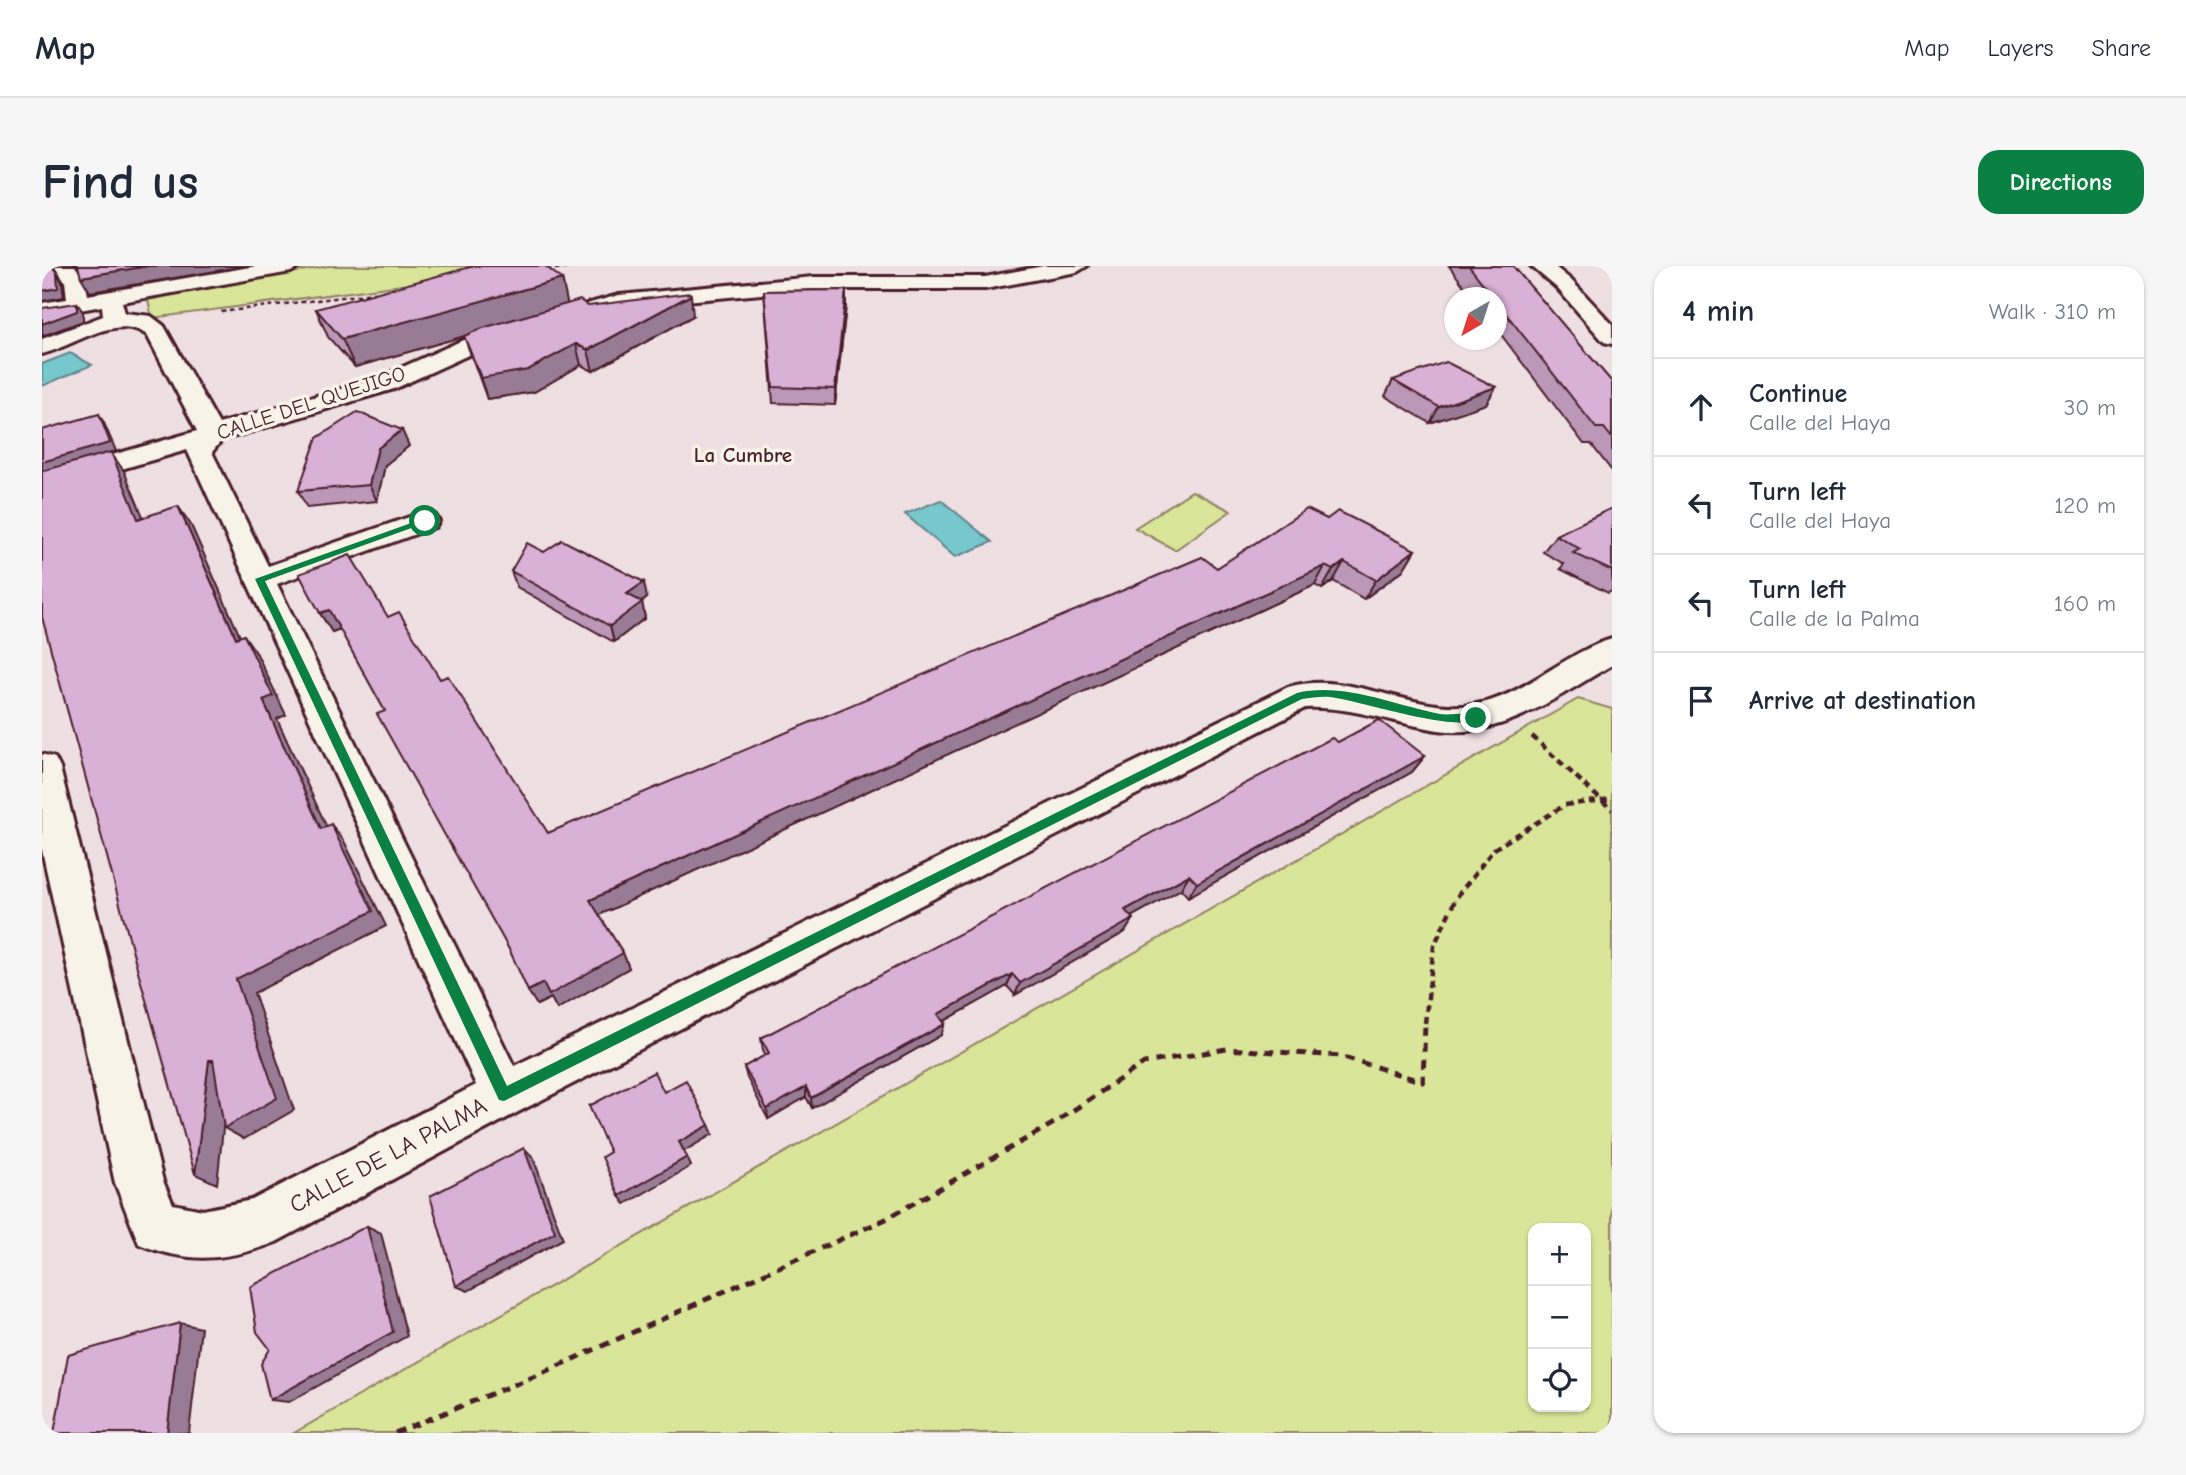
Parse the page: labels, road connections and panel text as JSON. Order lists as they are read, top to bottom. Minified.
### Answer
{"streets":{"street":["CALLE DEL QUEJIGO","CALLE DE LA PALMA"]},"districts":["La Cumbre"],"north":"bottom left","page":{"header":"Map","nav":["Map","Layers","Share"],"buttons":"Directions","title":"Find us","heading":["4 min","Walk · 310 m"],"list":[["Continue","Calle del Haya","30 m"],["Turn left","Calle del Haya","120 m"],["Turn left","Calle de la Palma","160 m"],"Arrive at destination"],"map_buttons":["+","−"]}}
